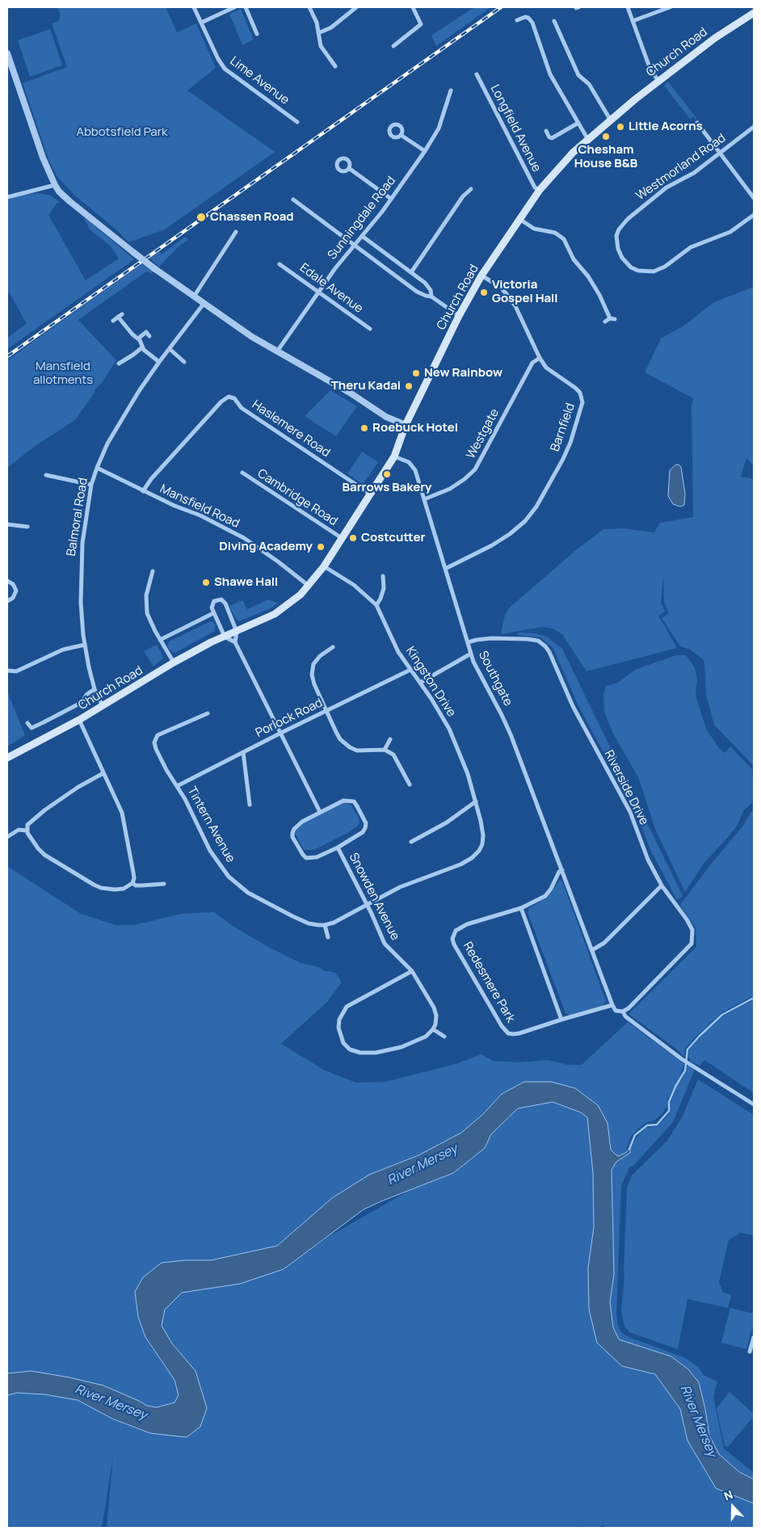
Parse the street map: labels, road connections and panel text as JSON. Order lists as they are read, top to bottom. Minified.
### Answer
{"streets":{"main road":["Church Road"],"street":["Lime Avenue","Longfield Avenue","Westmorland Road","Sunningdale Road","Edale Avenue","Barnfield","Haslemere Road","Westgate","Cambridge Road","Mansfield Road","Balmoral Road","Southgate","Kingston Drive","Porlock Road","Riverside Drive","Tintern Avenue","Snowden Avenue","Redesmere Park"]},"crossings":[["Church Road","Longfield Avenue"],["Church Road","Barnfield"],["Church Road","Haslemere Road"],["Church Road","Cambridge Road"],["Church Road","Mansfield Road"],["Church Road","Balmoral Road"],["Church Road","Southgate"],["Church Road","Kingston Drive"],["Sunningdale Road","Edale Avenue"],["Barnfield","Westgate"],["Barnfield","Southgate"],["Haslemere Road","Mansfield Road"],["Westgate","Southgate"],["Mansfield Road","Balmoral Road"],["Southgate","Riverside Drive"],["Southgate","Redesmere Park"],["Kingston Drive","Porlock Road"],["Kingston Drive","Snowden Avenue"],["Porlock Road","Tintern Avenue"]],"water":["River Mersey"],"parks":["Abbotsfield Park","Mansfield allotments"],"places":["Little Acorns","Chesham House B&B","Chassen Road","Victoria Gospel Hall","New Rainbow","Theru Kadai","Roebuck Hotel","Barrows Bakery","Costcutter","Diving Academy","Shawe Hall"],"north":"top"}
